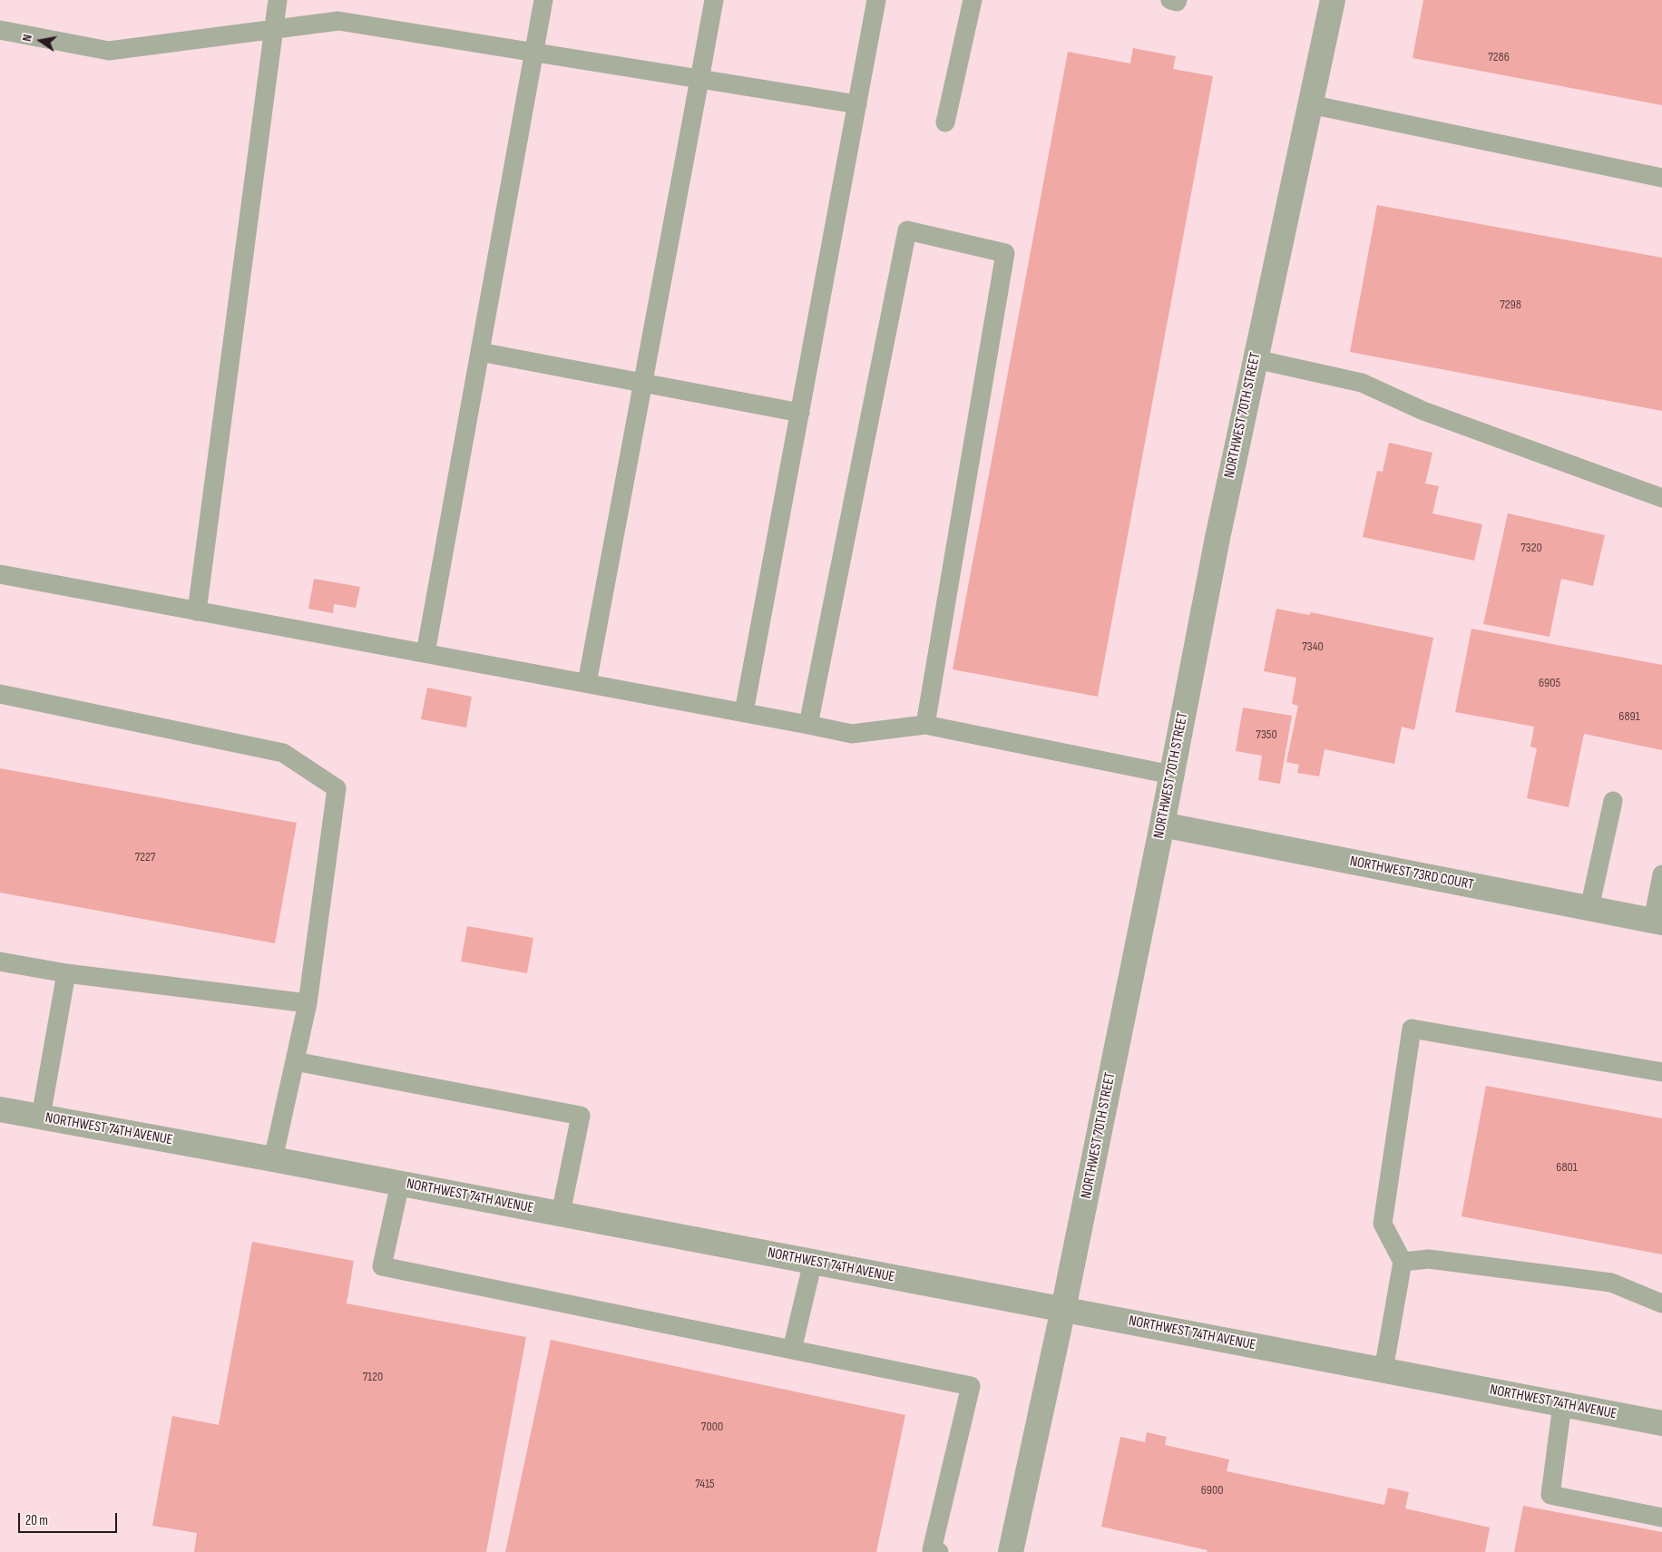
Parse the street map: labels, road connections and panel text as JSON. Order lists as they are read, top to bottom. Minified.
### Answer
{"streets":{"street":["NORTHWEST 70TH STREET","NORTHWEST 73RD COURT","NORTHWEST 74TH AVENUE"]},"crossings":[["NORTHWEST 70TH STREET","NORTHWEST 73RD COURT"],["NORTHWEST 70TH STREET","NORTHWEST 74TH AVENUE"]],"house_numbers":["7286","7298","7320","7340","6905","6891","7350","7227","6801","7120","7000","7415","6900"],"scale_bar":"20 m","north":"left"}
